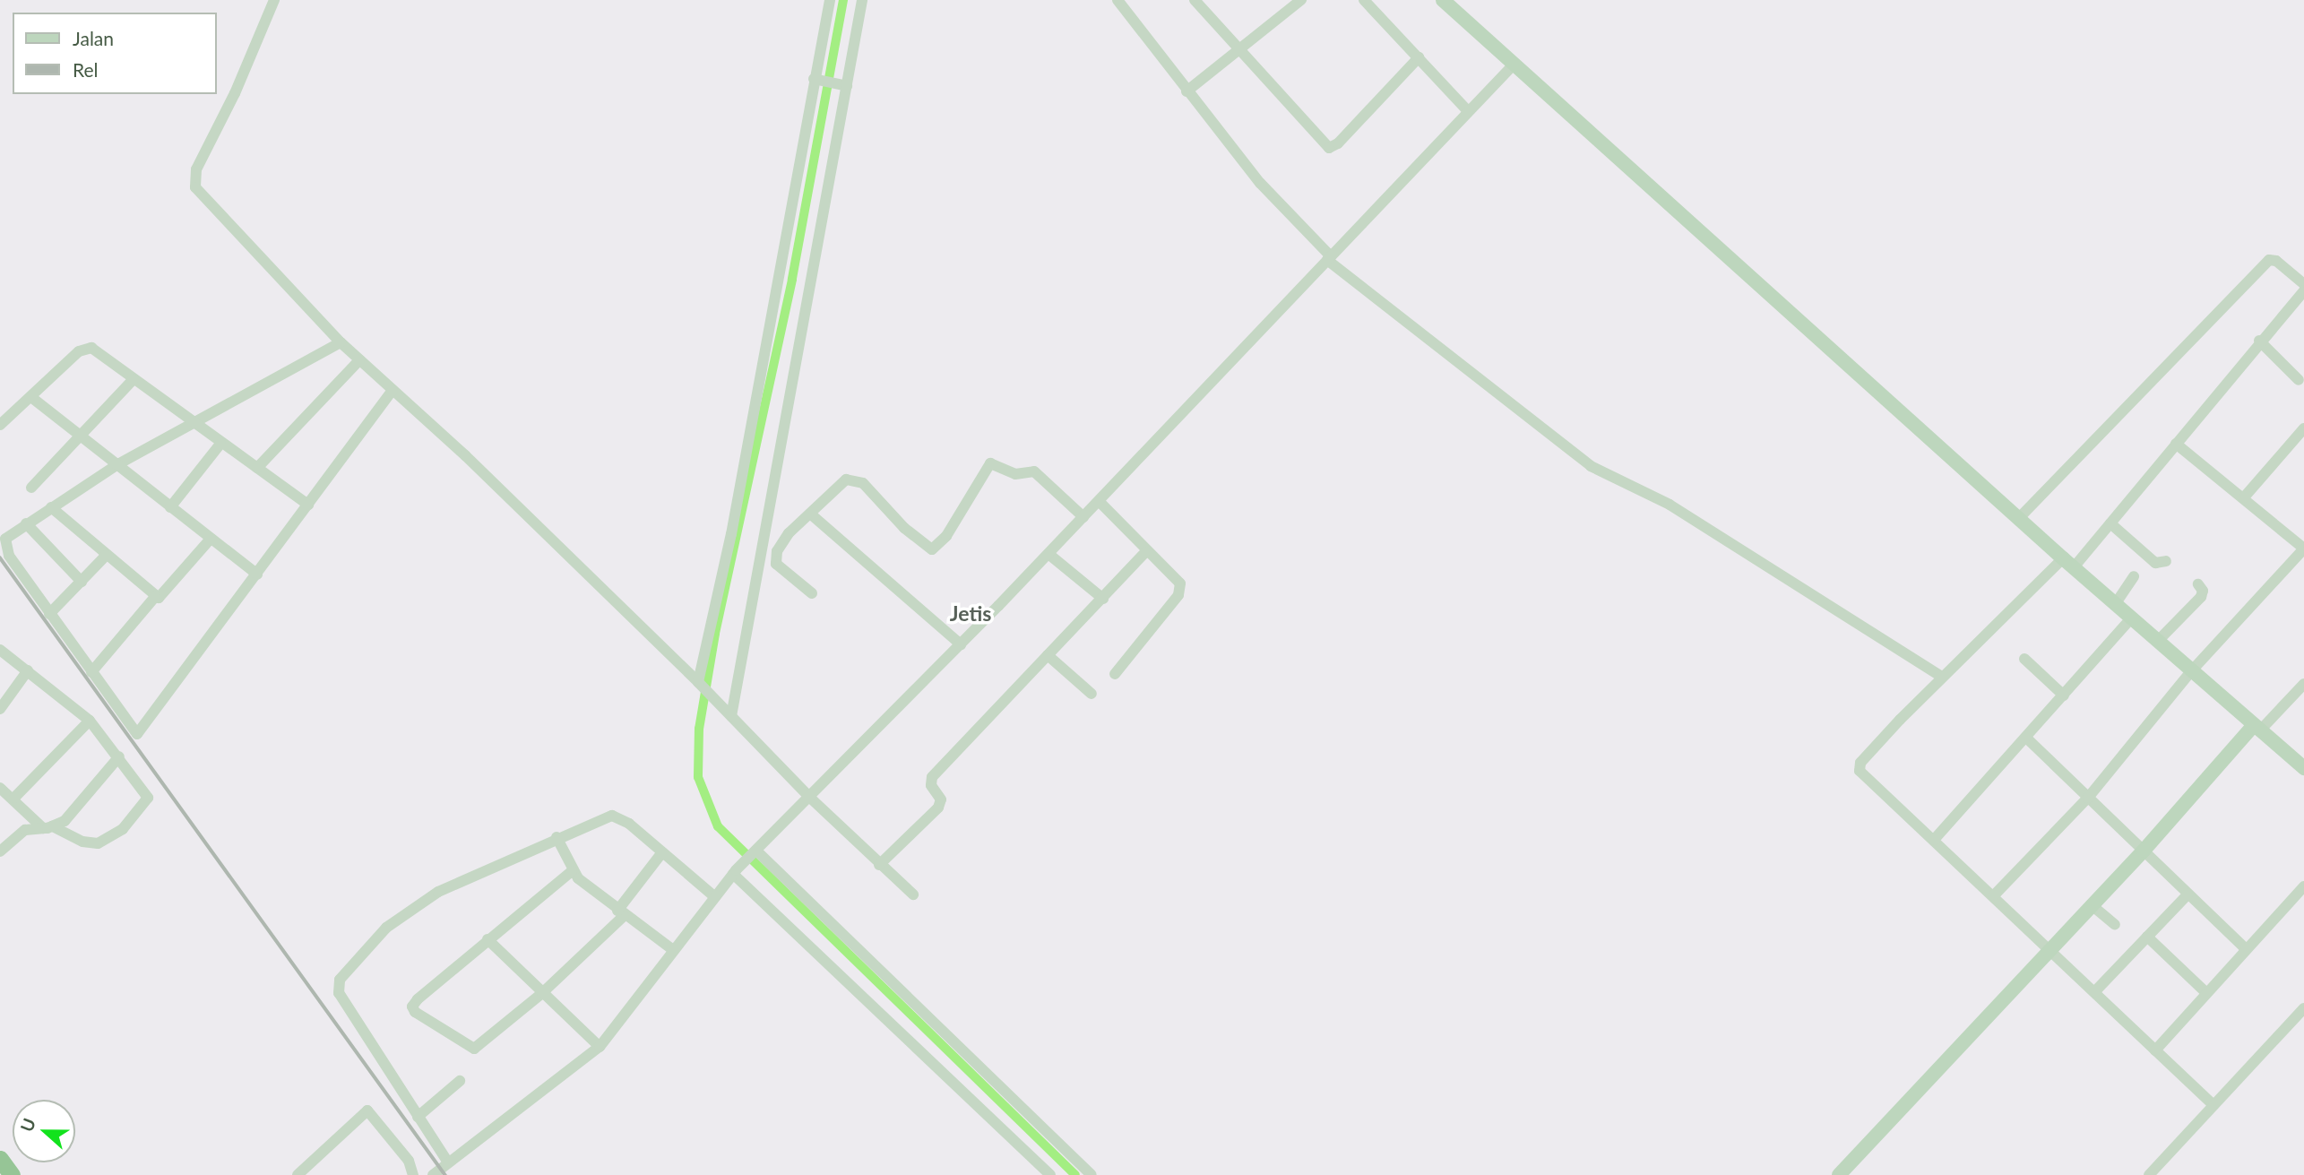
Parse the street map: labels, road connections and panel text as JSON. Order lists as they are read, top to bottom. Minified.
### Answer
{"districts":["Jetis"],"legend":["Jalan","Rel"],"north":"left"}
